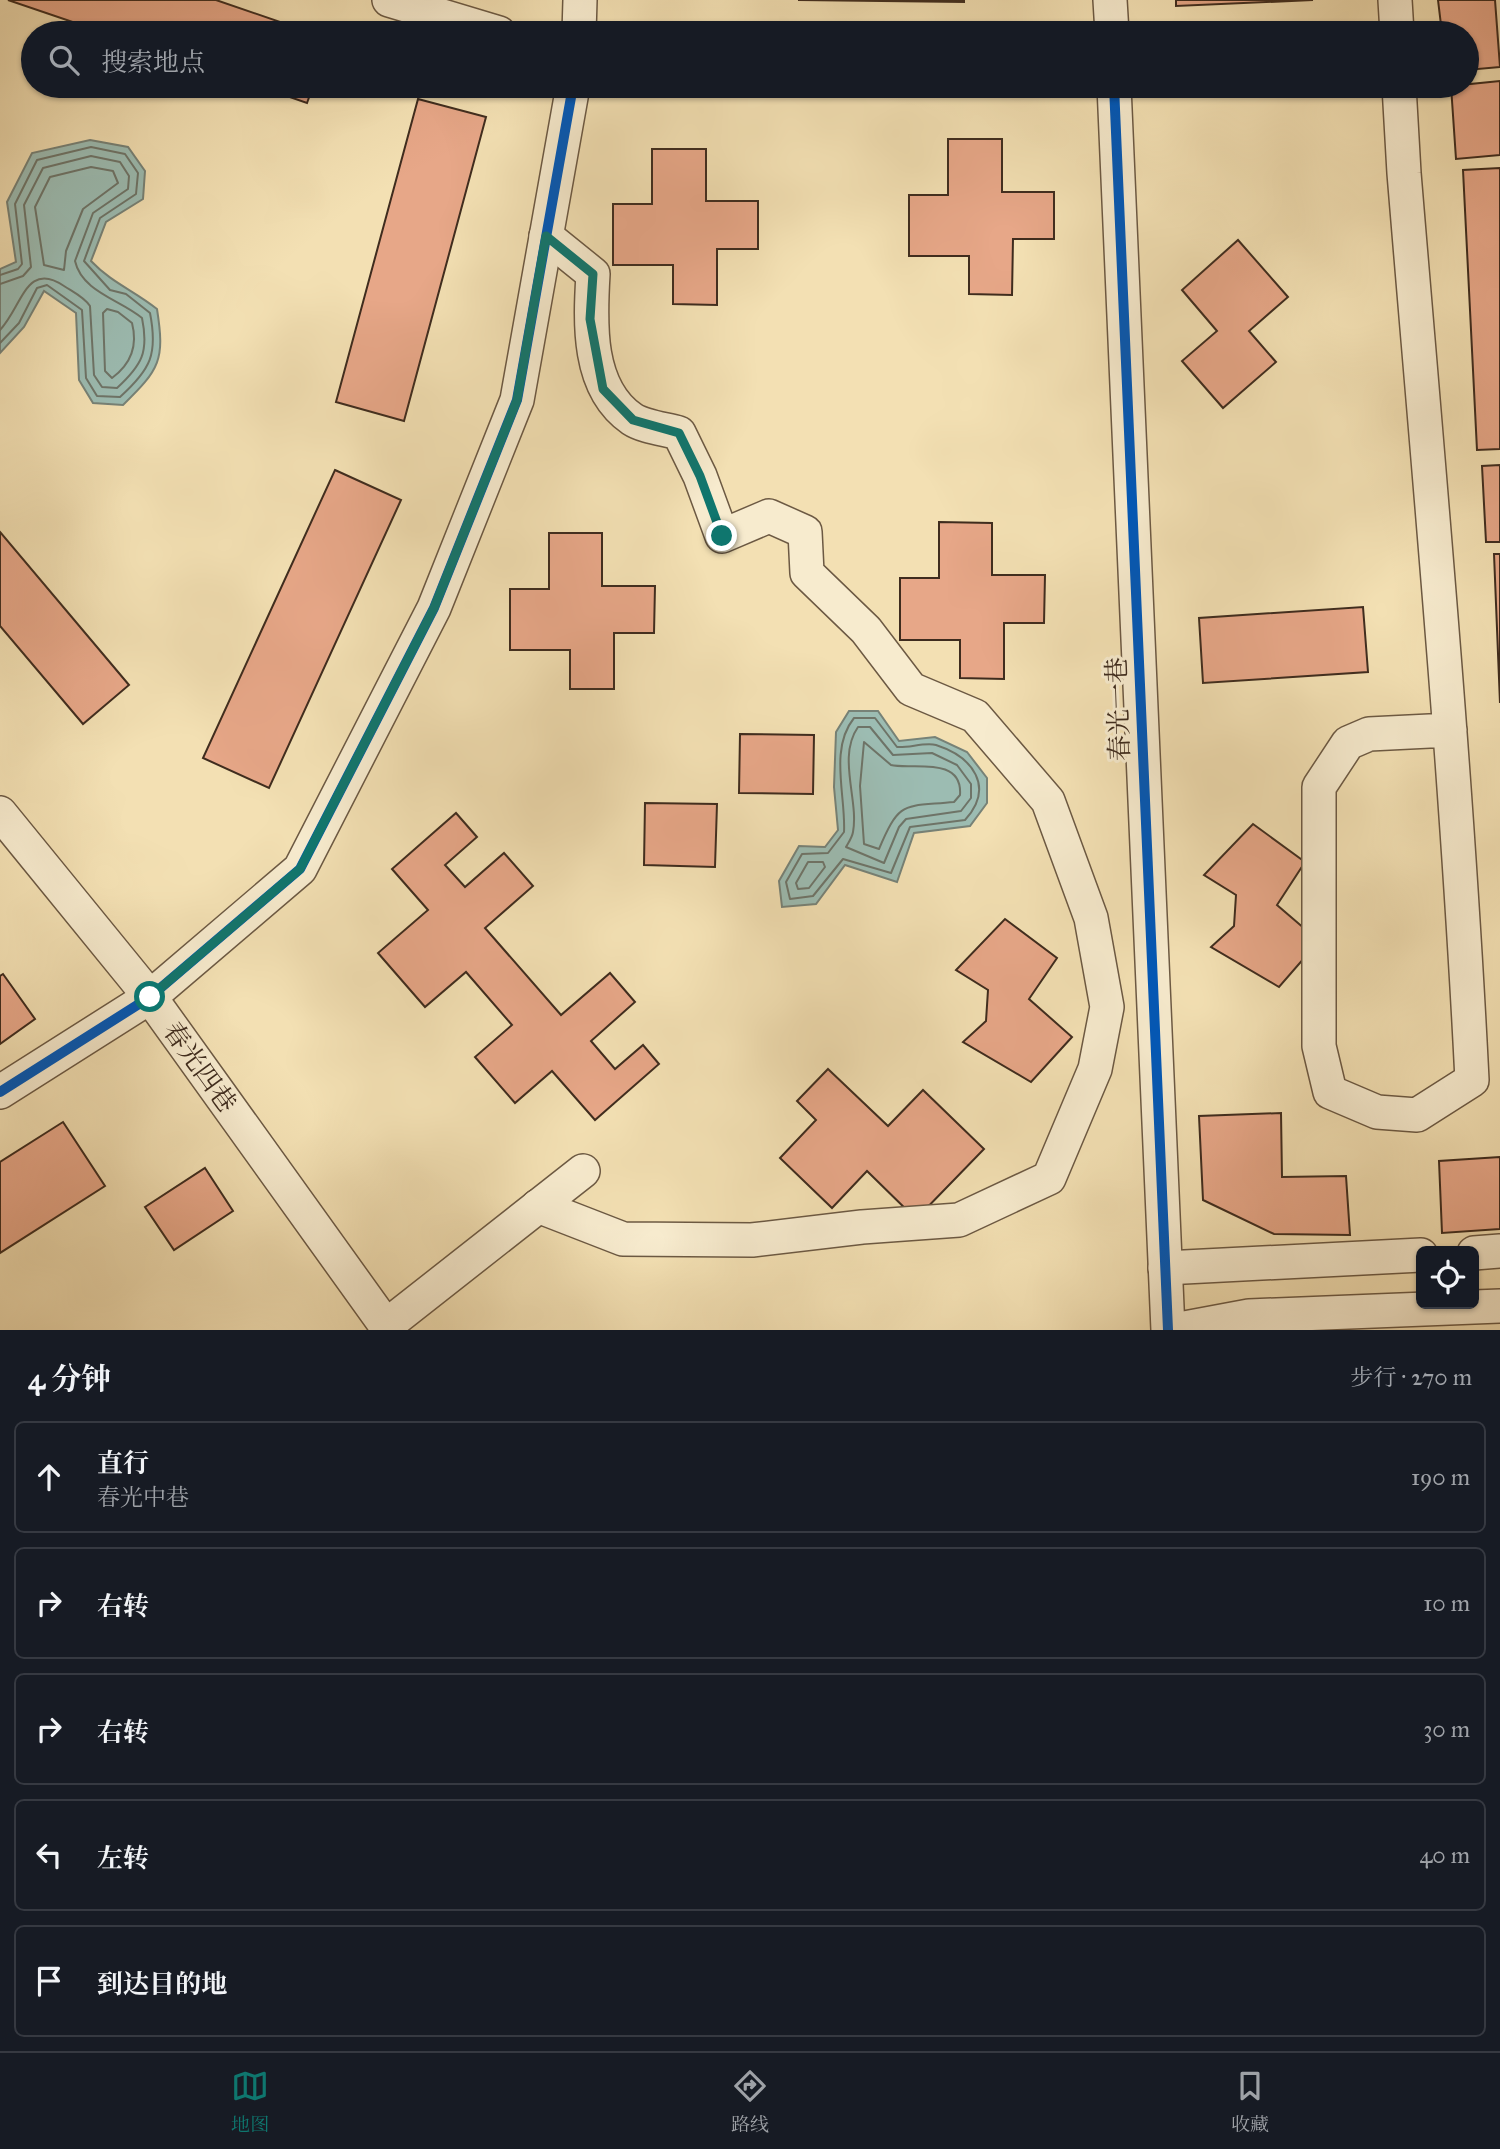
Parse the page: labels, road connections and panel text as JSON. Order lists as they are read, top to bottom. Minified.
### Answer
{"streets":{"street":["春光一巷","春光四巷"]},"page":{"search":"搜索地点","heading":["4 分钟","步行 · 270 m"],"list":[["直行","春光中巷","190 m"],["右转","10 m"],["右转","30 m"],["左转","40 m"],"到达目的地"],"nav":["地图","路线","收藏"]}}
